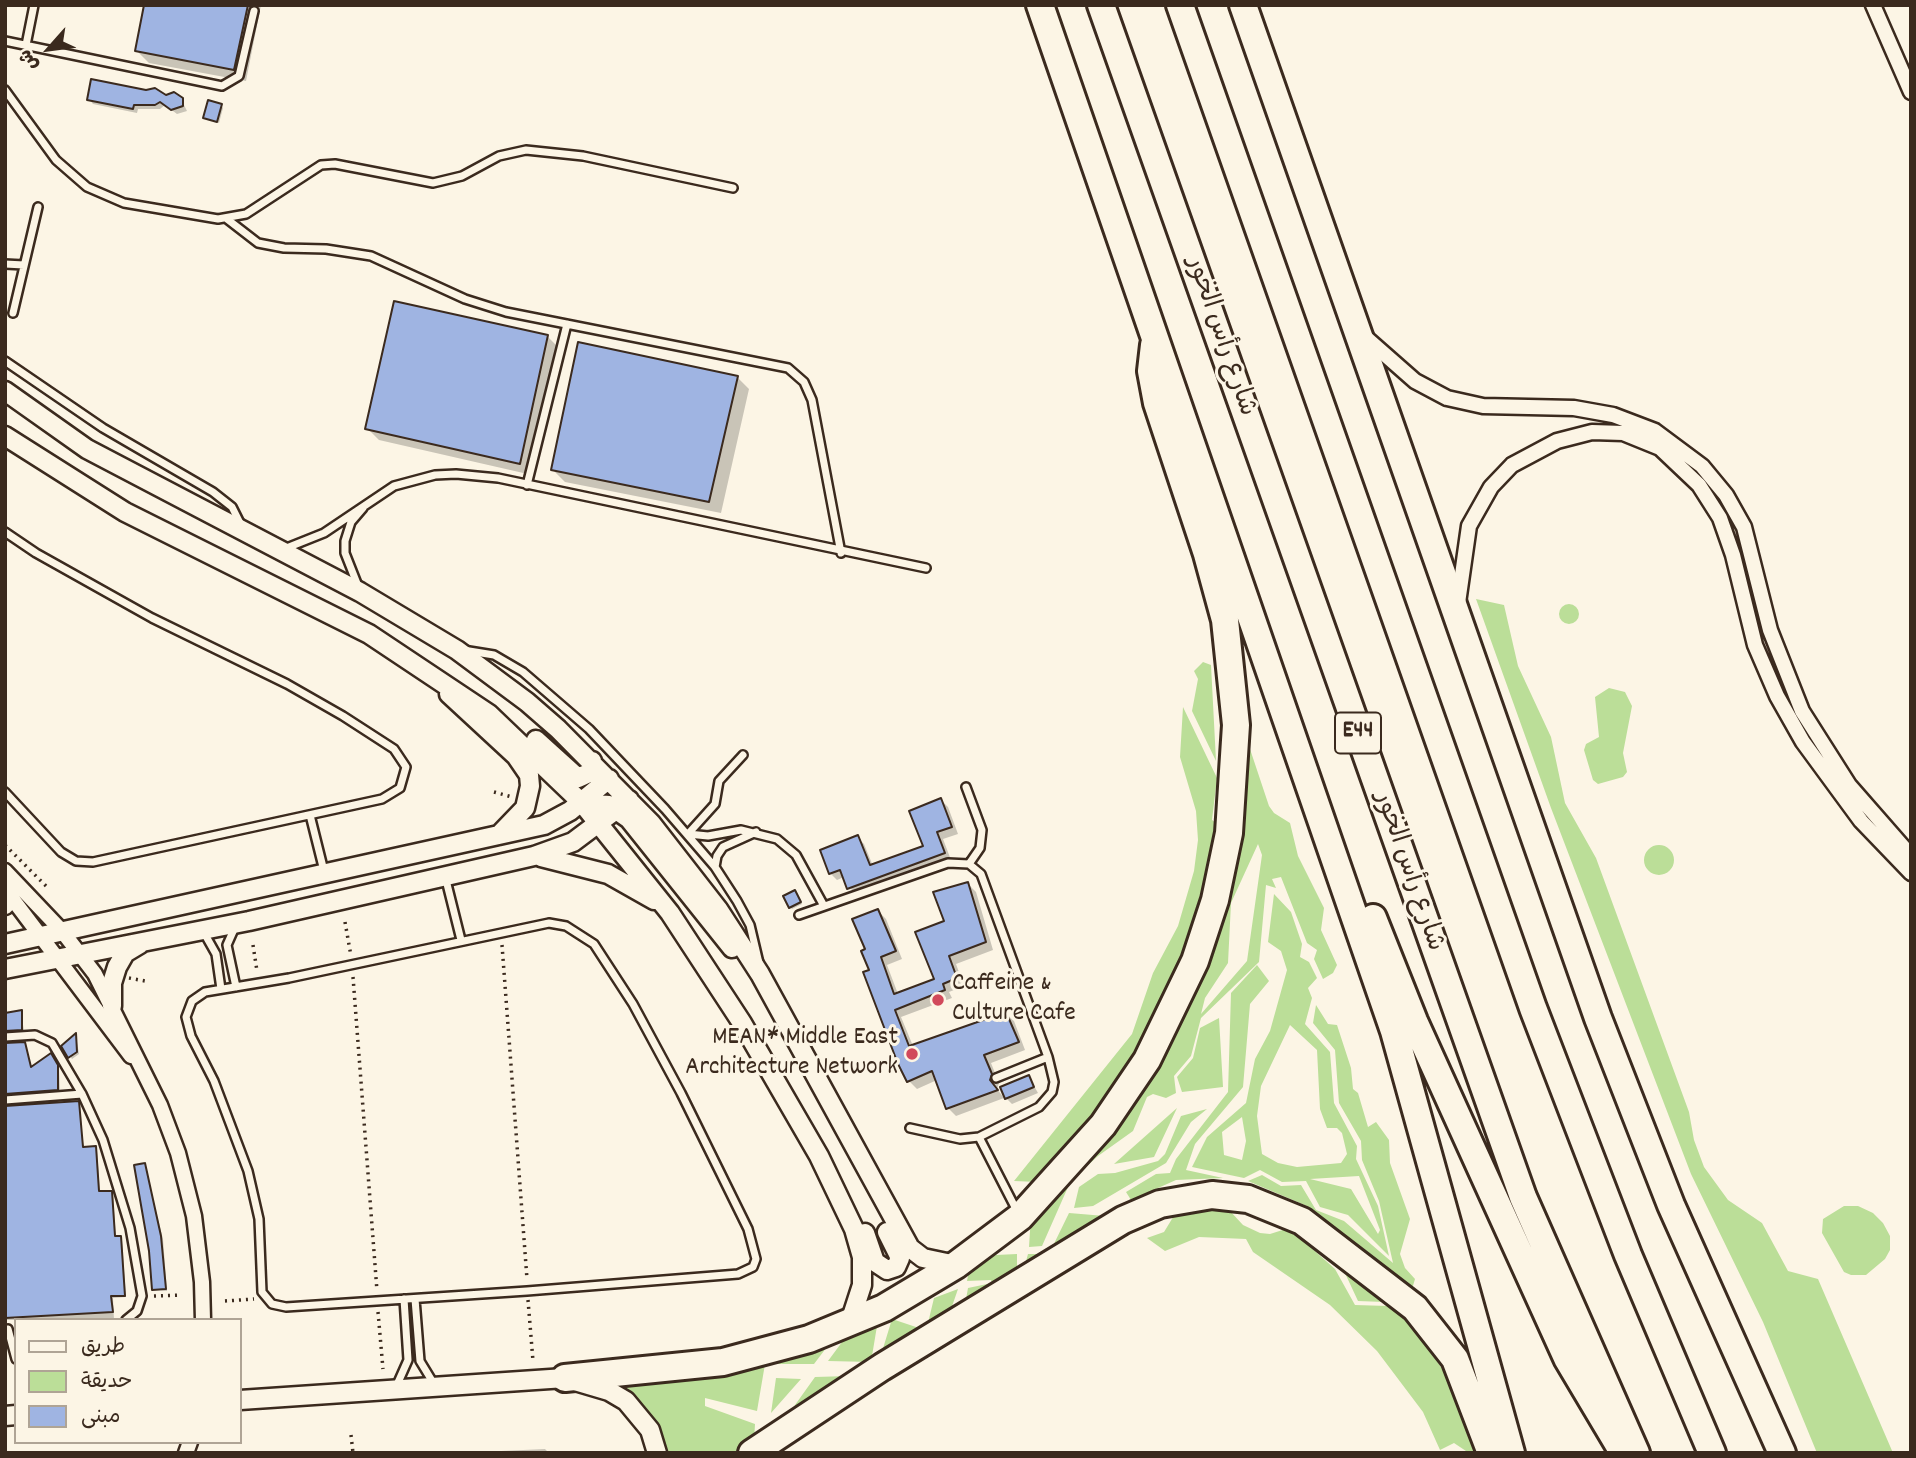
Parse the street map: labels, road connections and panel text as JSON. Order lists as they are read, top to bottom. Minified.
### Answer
{"streets":{"highway":["شارع رأس الخور","E44"]},"places":["Caffeine & Culture Cafe","MEAN* Middle East Architecture Network"],"legend":["طريق","حديقة","مبنى"],"north":"bottom left"}
